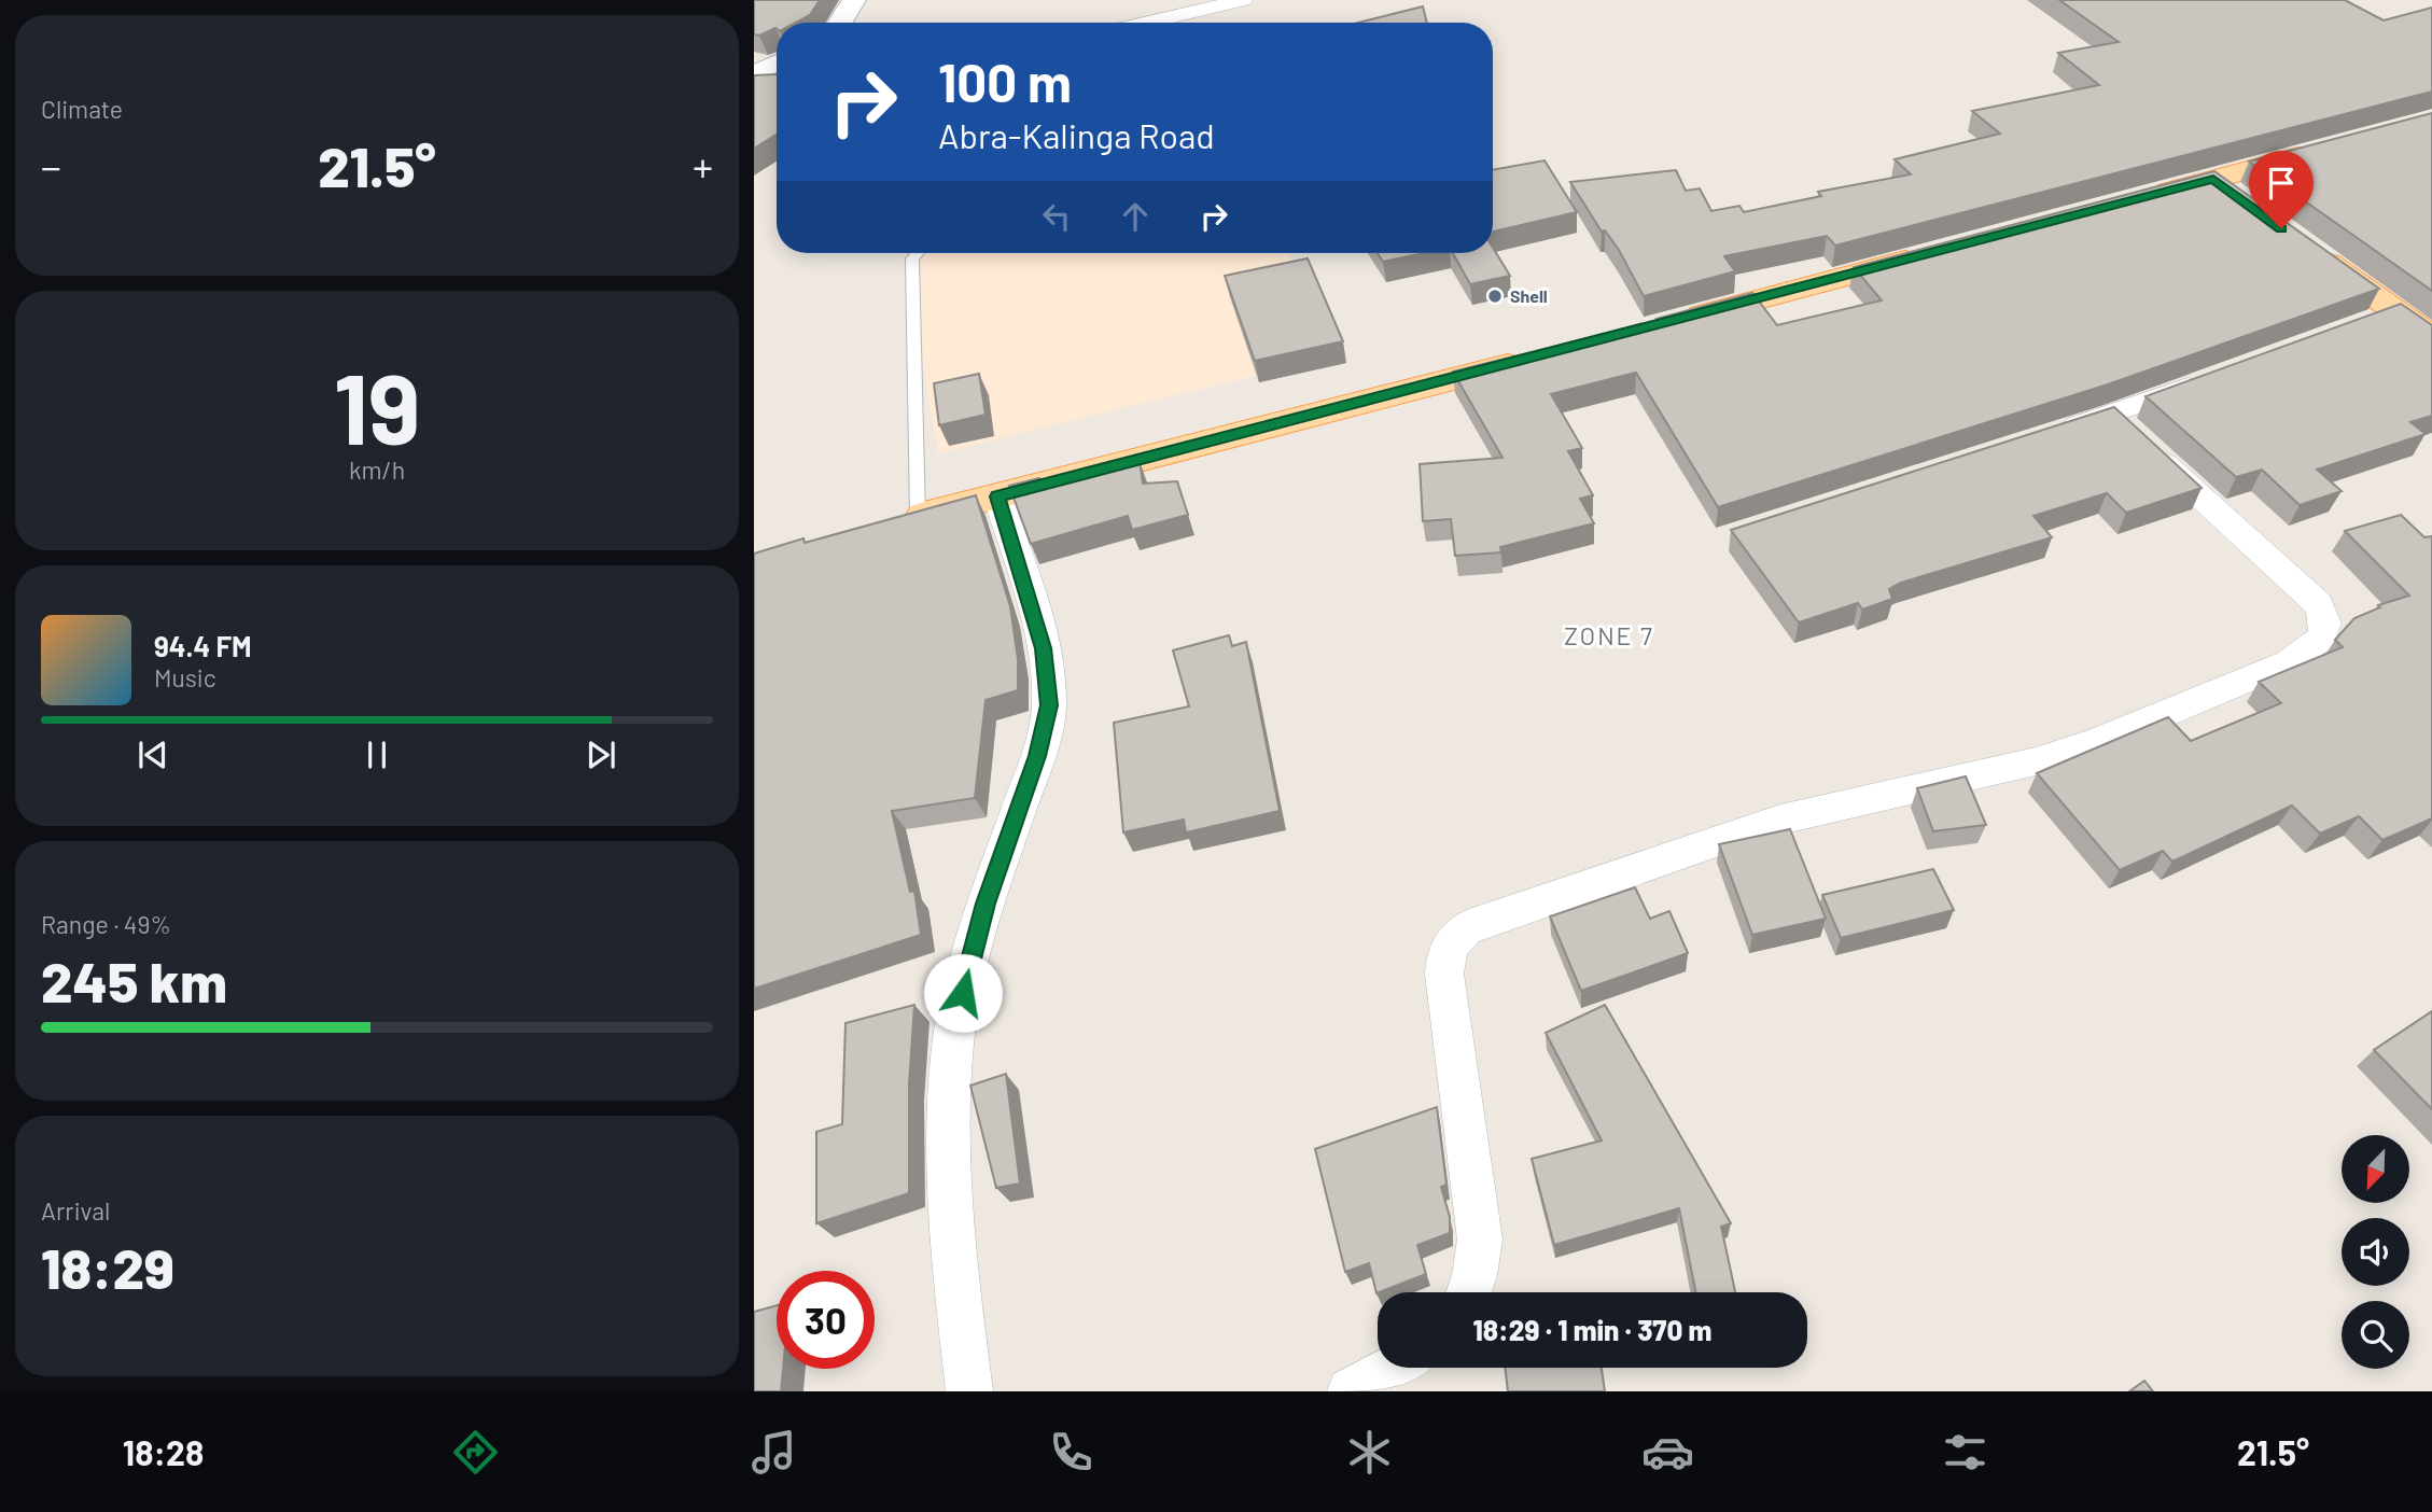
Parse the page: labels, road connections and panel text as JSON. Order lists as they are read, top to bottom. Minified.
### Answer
{"districts":["ZONE 7"],"places":["Shell"],"north":"bottom left","page":{"tile":["Climate",["19","km/h"],["Range · 49%","245 km"],["Arrival","18:29"]],"turn":["100 m","Abra-Kalinga Road"],"heat":["−","21.5°","+"],"song":["94.4 FM","Music"],"limit":"30","trip":"18:29 · 1 min · 370 m","tabs":["18:28","21.5°"]}}
